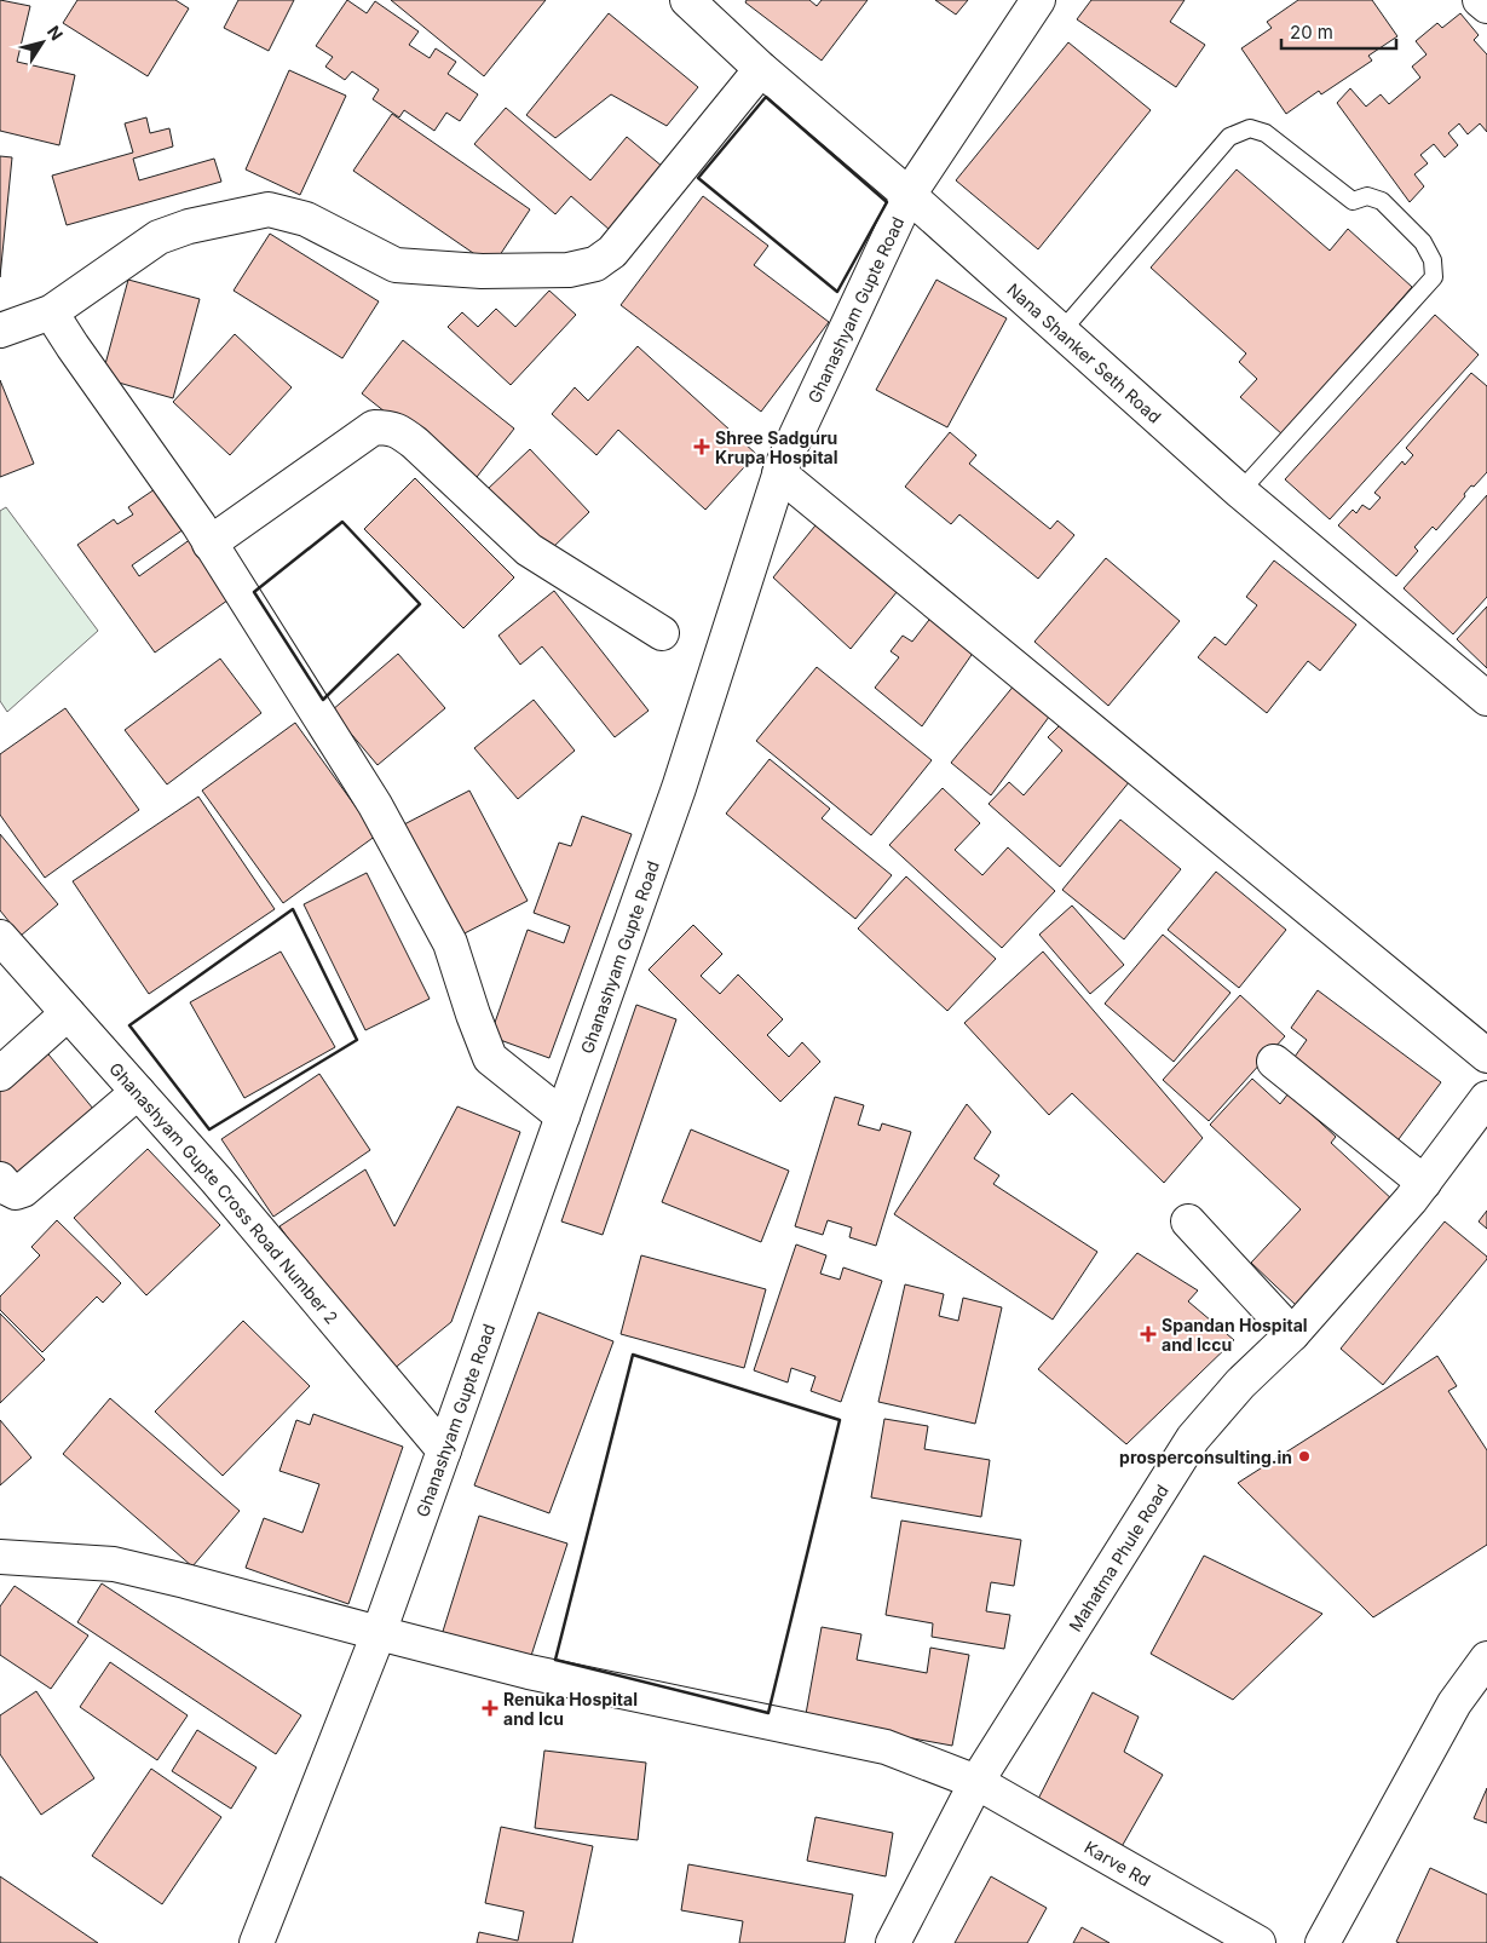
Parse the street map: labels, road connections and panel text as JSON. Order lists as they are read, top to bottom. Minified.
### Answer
{"streets":{"street":["Ghanashyam Gupte Road","Nana Shanker Seth Road","Ghanashyam Gupte Cross Road Number 2","Mahatma Phule Road","Karve Rd"]},"crossings":[["Ghanashyam Gupte Road","Nana Shanker Seth Road"],["Ghanashyam Gupte Road","Ghanashyam Gupte Cross Road Number 2"],["Ghanashyam Gupte Road","Karve Rd"],["Mahatma Phule Road","Karve Rd"]],"places":{"health":["Shree Sadguru Krupa Hospital","Spandan Hospital and Iccu","Renuka Hospital and Icu"],"other":["prosperconsulting.in"]},"scale_bar":"20 m","north":"top right"}
